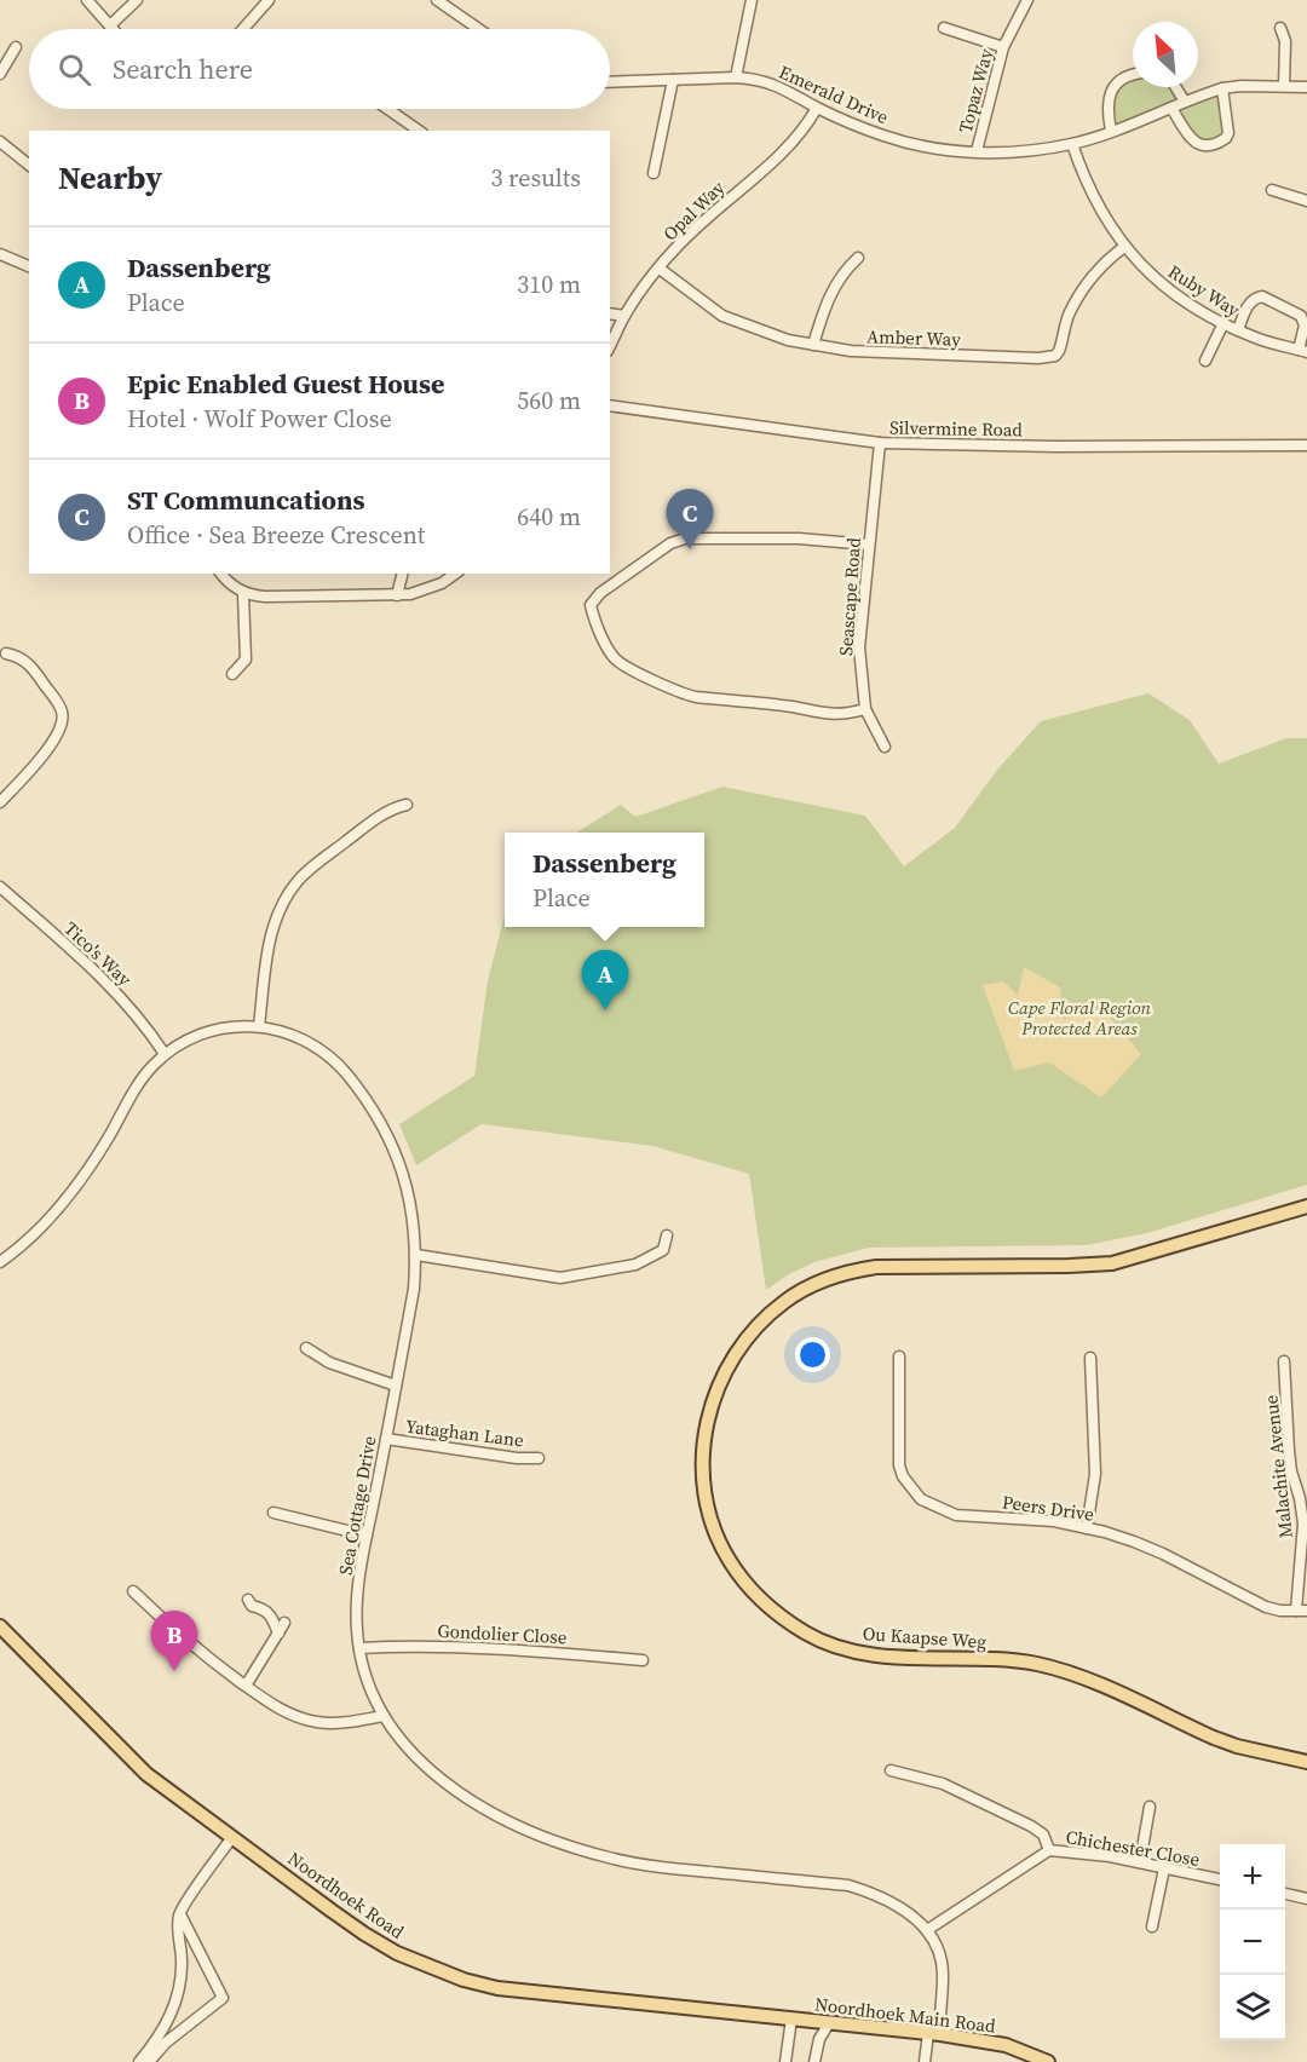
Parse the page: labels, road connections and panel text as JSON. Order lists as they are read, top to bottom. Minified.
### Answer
{"streets":{"main road":["Ou Kaapse Weg","Noordhoek Road","Noordhoek Main Road"],"street":["Topaz Way","Emerald Drive","Opal Way","Ruby Way","Amber Way","Silvermine Road","Seascape Road","Tico's Way","Yataghan Lane","Malachite Avenue","Sea Cottage Drive","Peers Drive","Gondolier Close","Chichester Close"]},"crossings":[["Topaz Way","Emerald Drive"],["Emerald Drive","Opal Way"],["Emerald Drive","Ruby Way"],["Opal Way","Amber Way"],["Ruby Way","Amber Way"],["Silvermine Road","Seascape Road"],["Tico's Way","Sea Cottage Drive"],["Yataghan Lane","Sea Cottage Drive"],["Malachite Avenue","Peers Drive"],["Sea Cottage Drive","Gondolier Close"],["Sea Cottage Drive","Chichester Close"],["Sea Cottage Drive","Noordhoek Main Road"],["Noordhoek Road","Noordhoek Main Road"]],"parks":["Cape Floral Region Protected Areas"],"north":"top left","page":{"search":"Search here","heading":["Nearby","3 results"],"list":[{"mark":"A","name":"Dassenberg","note":"Place","value":"310 m"},{"mark":"B","name":"Epic Enabled Guest House","note":"Hotel · Wolf Power Close","value":"560 m"},{"mark":"C","name":"ST Communcations","note":"Office · Sea Breeze Crescent","value":"640 m"}],"pins":["C","A","B"],"popup":["Dassenberg","Place"],"map_buttons":["+","−"]}}
